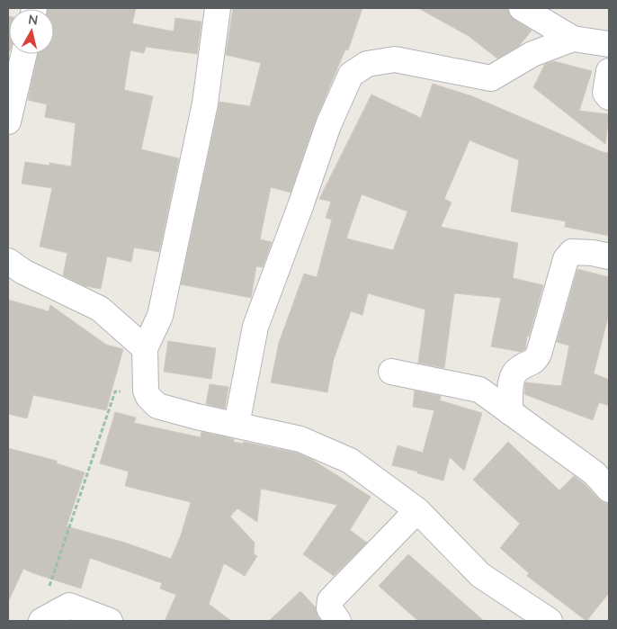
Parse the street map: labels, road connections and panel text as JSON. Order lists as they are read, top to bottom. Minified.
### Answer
{"north":"top"}
